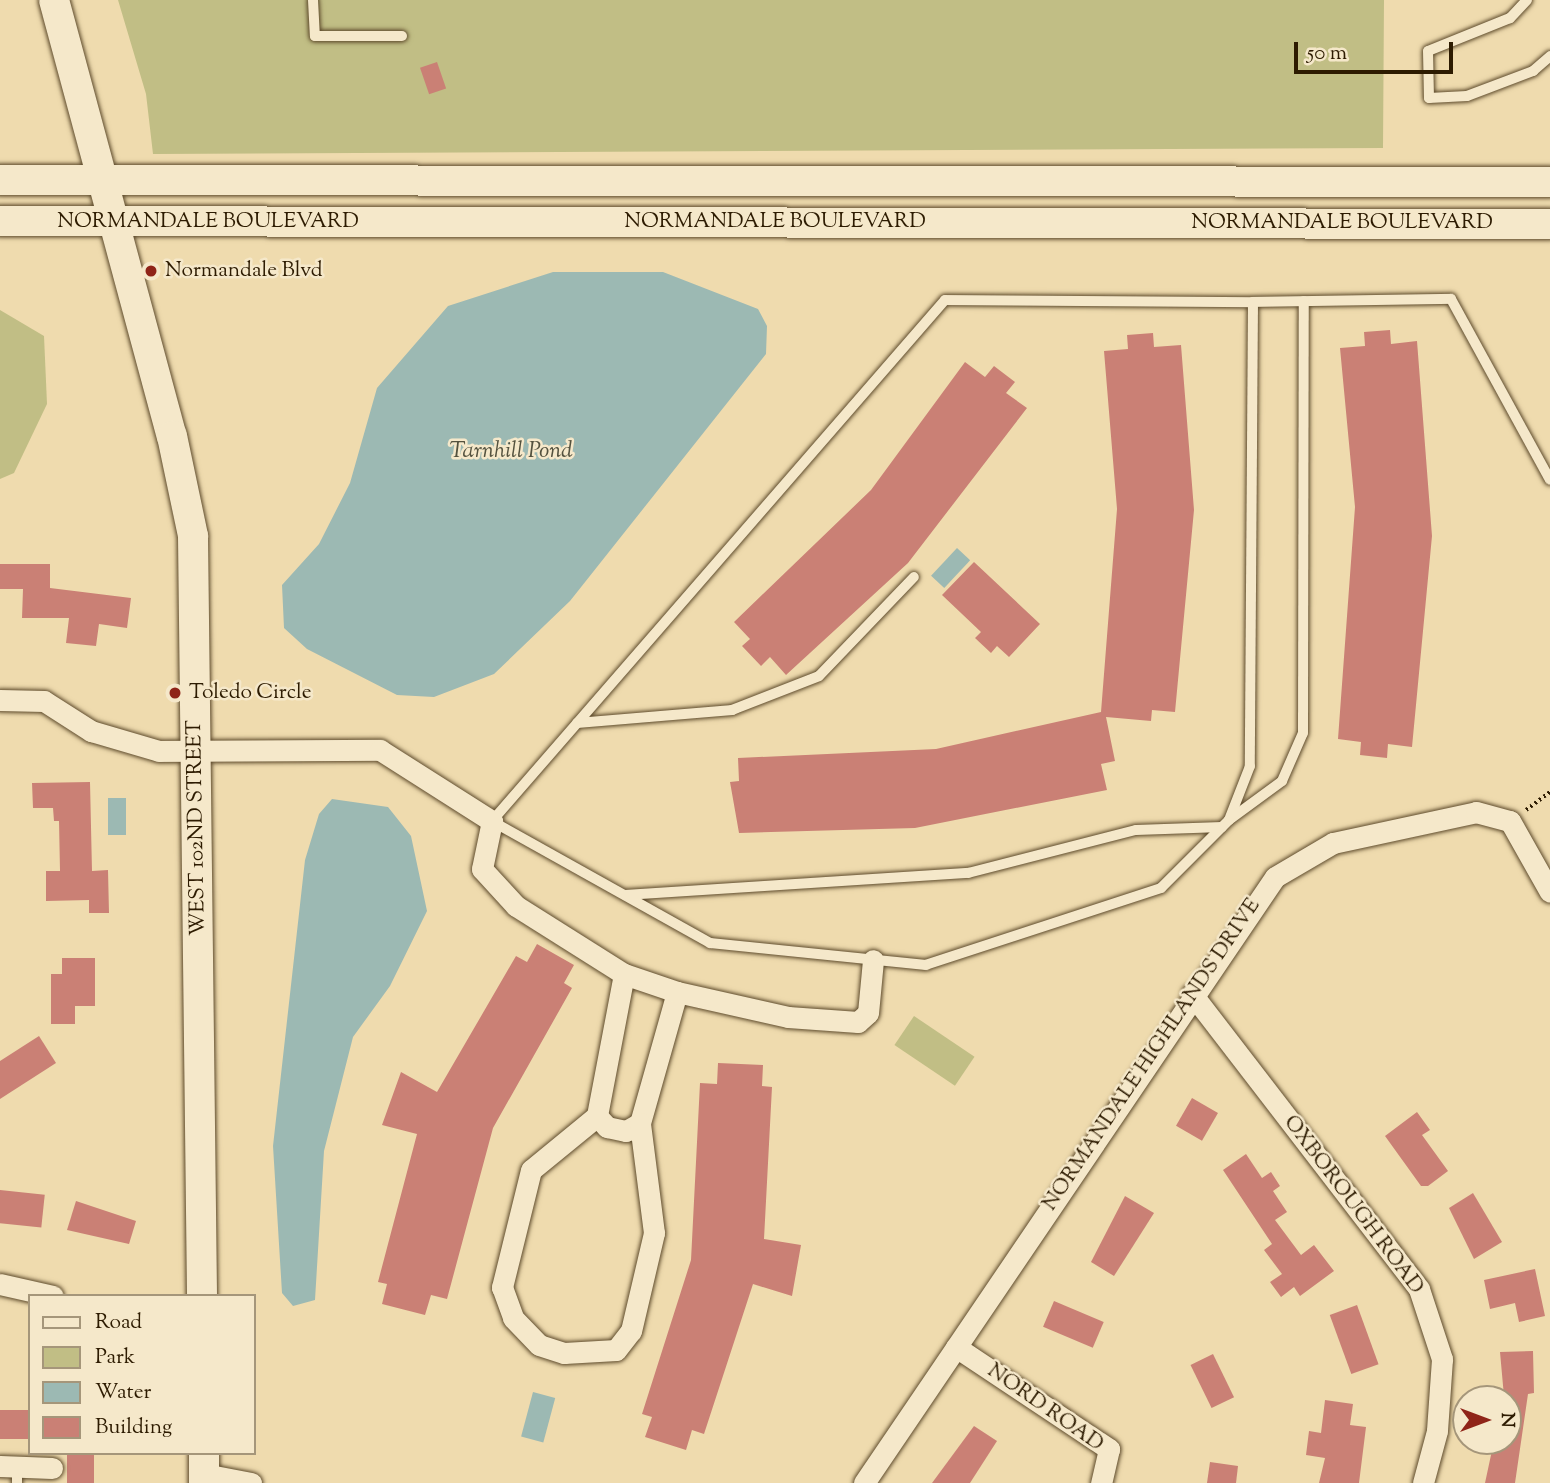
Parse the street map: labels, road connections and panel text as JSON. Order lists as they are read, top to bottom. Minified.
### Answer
{"streets":{"main road":["NORMANDALE BOULEVARD","WEST 102ND STREET"],"street":["NORMANDALE HIGHLANDS DRIVE","OXBOROUGH ROAD","NORD ROAD"]},"crossings":[["NORMANDALE BOULEVARD","WEST 102ND STREET"],["NORMANDALE HIGHLANDS DRIVE","OXBOROUGH ROAD"],["NORMANDALE HIGHLANDS DRIVE","NORD ROAD"]],"water":["Tarnhill Pond"],"places":["Normandale Blvd","Toledo Circle"],"legend":["Road","Park","Water","Building"],"scale_bar":"50 m","north":"right"}
